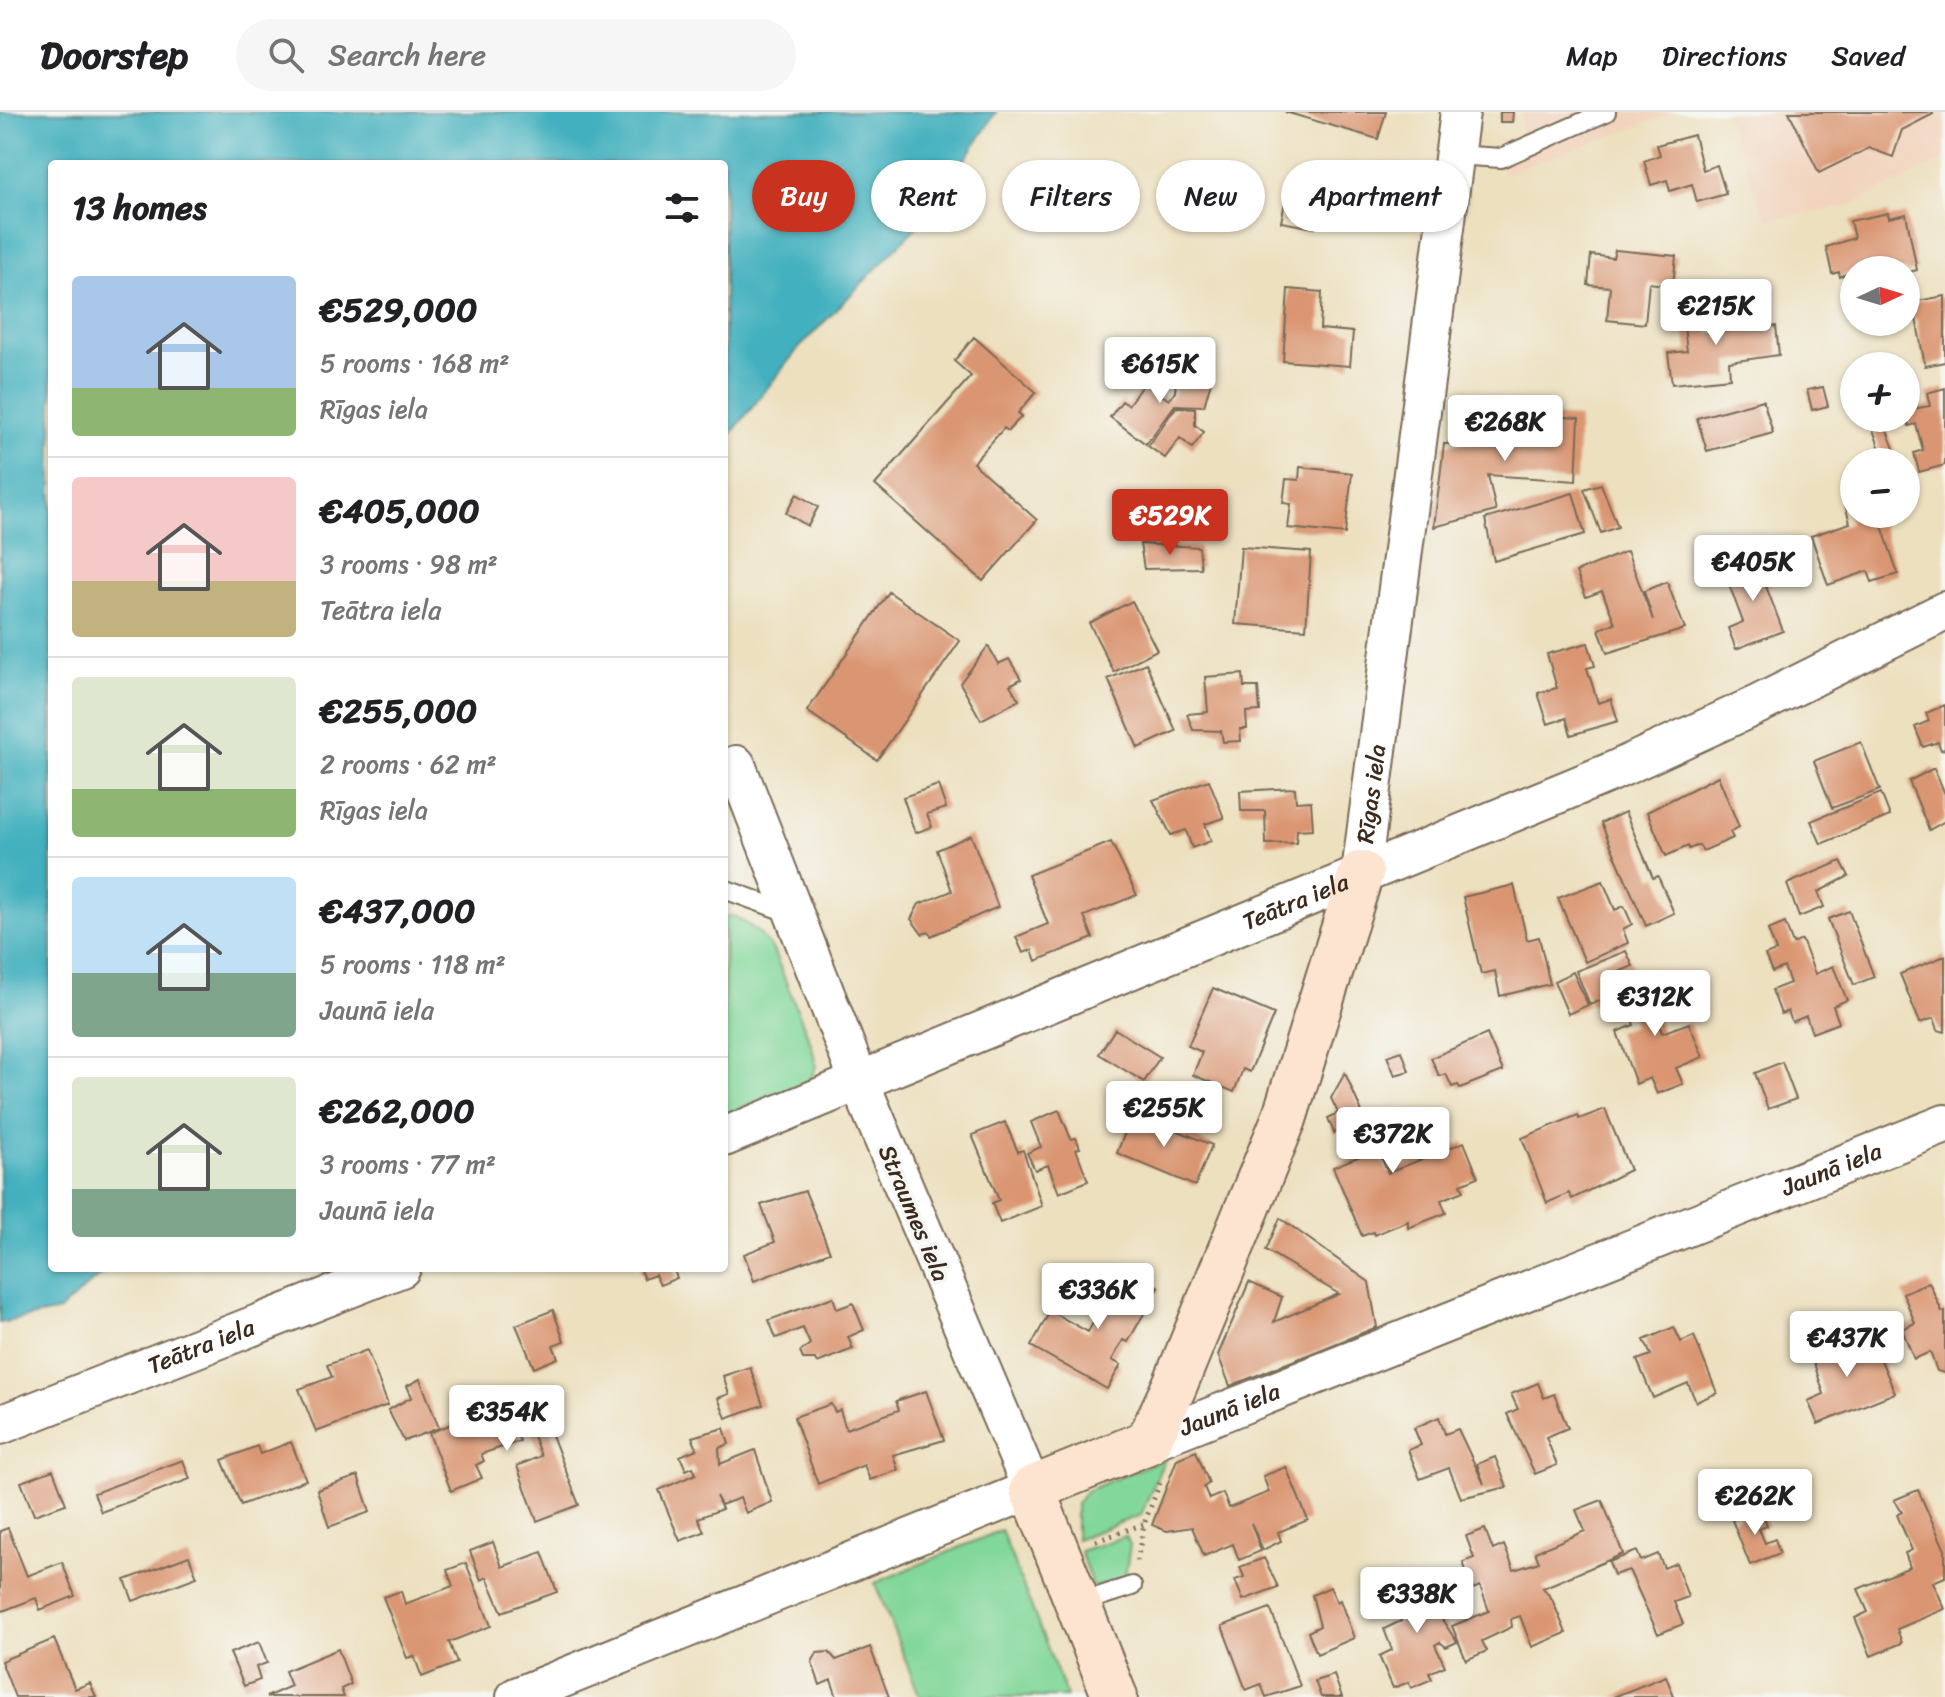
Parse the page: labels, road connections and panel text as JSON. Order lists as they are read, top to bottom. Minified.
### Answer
{"streets":{"street":["Rīgas iela","Teātra iela","Jaunā iela","Straumes iela"]},"crossings":[["Rīgas iela","Teātra iela"],["Rīgas iela","Jaunā iela"],["Teātra iela","Straumes iela"],["Jaunā iela","Straumes iela"]],"north":"right","page":{"header":"Doorstep","search":"Search here","nav":["Map","Directions","Saved"],"chip":["Buy","Rent","Filters","New","Apartment"],"heading":"13 homes","map_buttons":["+","−"],"list":[{"name":"€529,000","note":"5 rooms · 168 m² · Rīgas iela"},{"name":"€405,000","note":"3 rooms · 98 m² · Teātra iela"},{"name":"€255,000","note":"2 rooms · 62 m² · Rīgas iela"},{"name":"€437,000","note":"5 rooms · 118 m² · Jaunā iela"},{"name":"€262,000","note":"3 rooms · 77 m² · Jaunā iela"}],"price":["€215K","€615K","€268K","€529K","€405K","€312K","€255K","€372K","€336K","€437K","€354K","€262K","€338K"]}}
